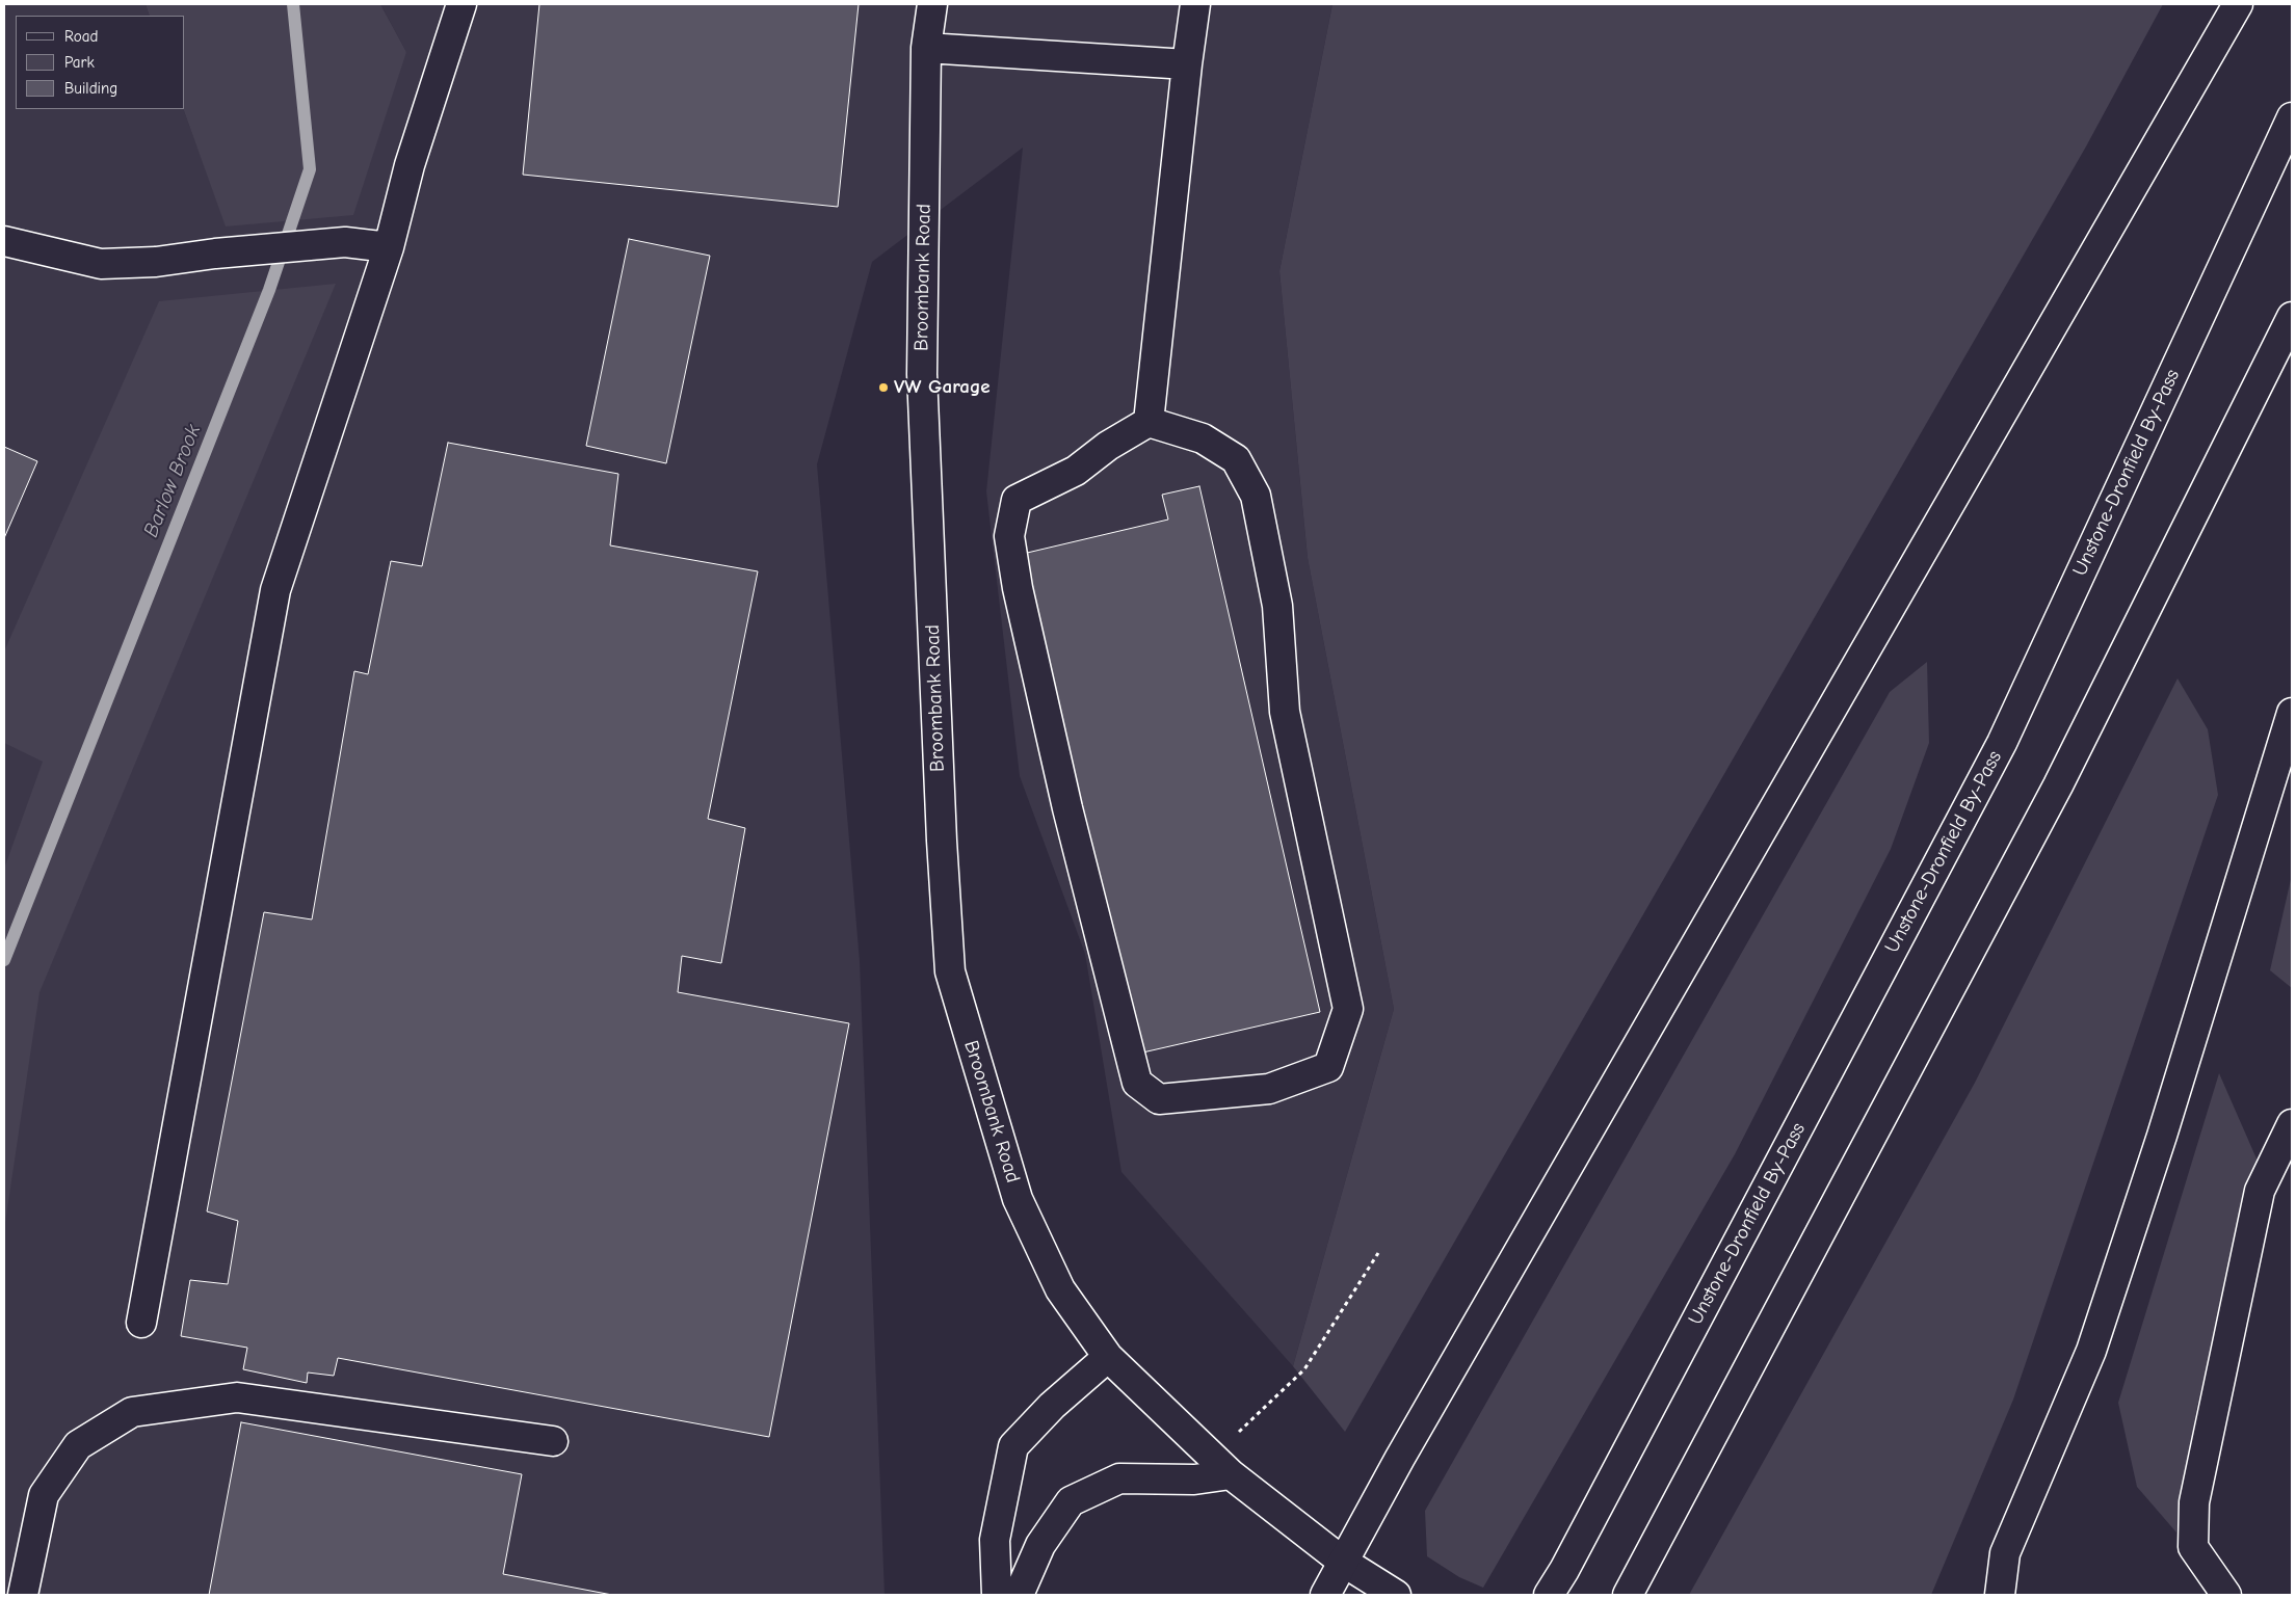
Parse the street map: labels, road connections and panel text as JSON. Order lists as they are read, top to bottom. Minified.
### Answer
{"streets":{"main road":["Broombank Road","Unstone-Dronfield By-Pass"]},"water":["Barlow Brook"],"places":["VW Garage"],"legend":["Road","Park","Building"]}
